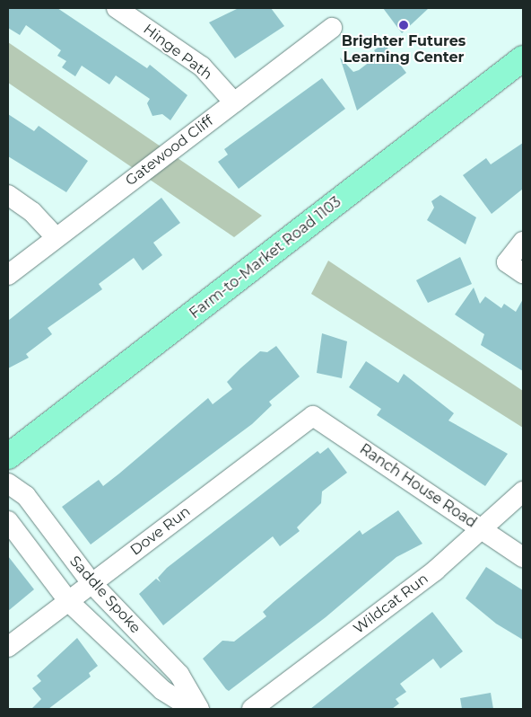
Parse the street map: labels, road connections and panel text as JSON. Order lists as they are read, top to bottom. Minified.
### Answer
{"streets":{"main road":["Farm-to-Market Road 1103"],"street":["Hinge Path","Gatewood Cliff","Ranch House Road","Dove Run","Saddle Spoke","Wildcat Run"]},"crossings":[["Hinge Path","Gatewood Cliff"],["Ranch House Road","Dove Run"],["Ranch House Road","Wildcat Run"],["Dove Run","Saddle Spoke"]],"places":["Brighter Futures Learning Center"]}
